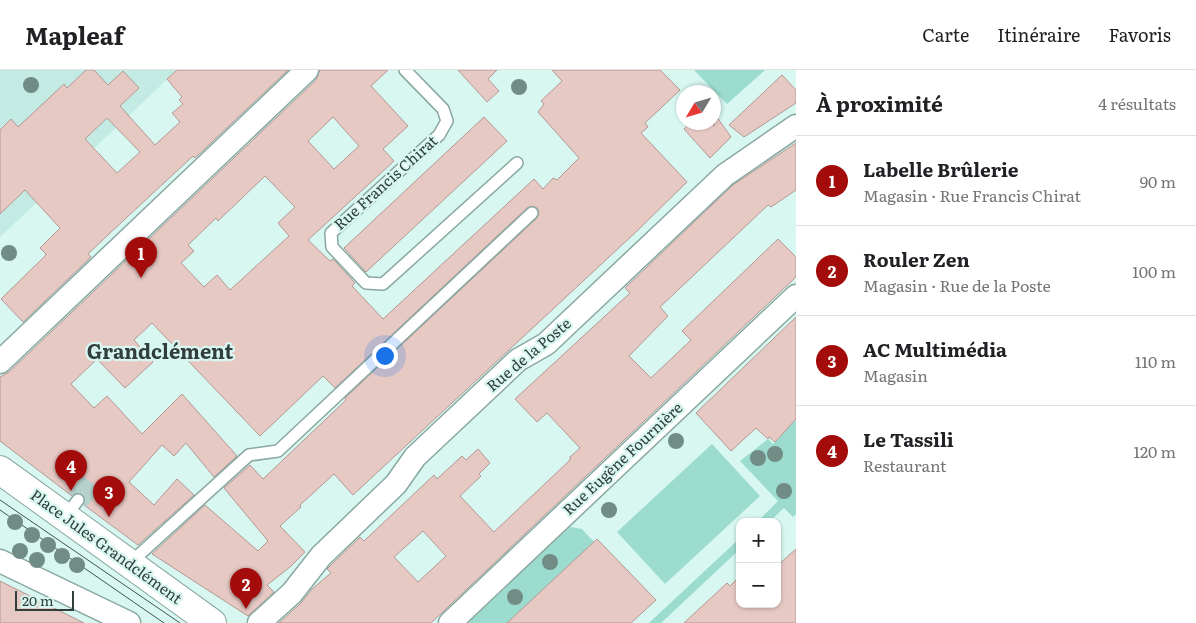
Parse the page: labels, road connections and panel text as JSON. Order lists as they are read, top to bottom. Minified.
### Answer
{"streets":{"main road":["Place Jules Grandclément"],"street":["Rue de la Poste","Rue Eugène Fournière"],"lane":["Rue Francis Chirat"]},"districts":["Grandclément"],"scale_bar":"20 m","north":"bottom left","page":{"header":"Mapleaf","nav":["Carte","Itinéraire","Favoris"],"heading":["À proximité","4 résultats"],"list":[{"mark":"1","name":"Labelle Brûlerie","note":"Magasin · Rue Francis Chirat","value":"90 m"},{"mark":"2","name":"Rouler Zen","note":"Magasin · Rue de la Poste","value":"100 m"},{"mark":"3","name":"AC Multimédia","note":"Magasin","value":"110 m"},{"mark":"4","name":"Le Tassili","note":"Restaurant","value":"120 m"}],"pins":["1","4","3","2"],"map_buttons":["+","−"],"scale":"20 m"}}
